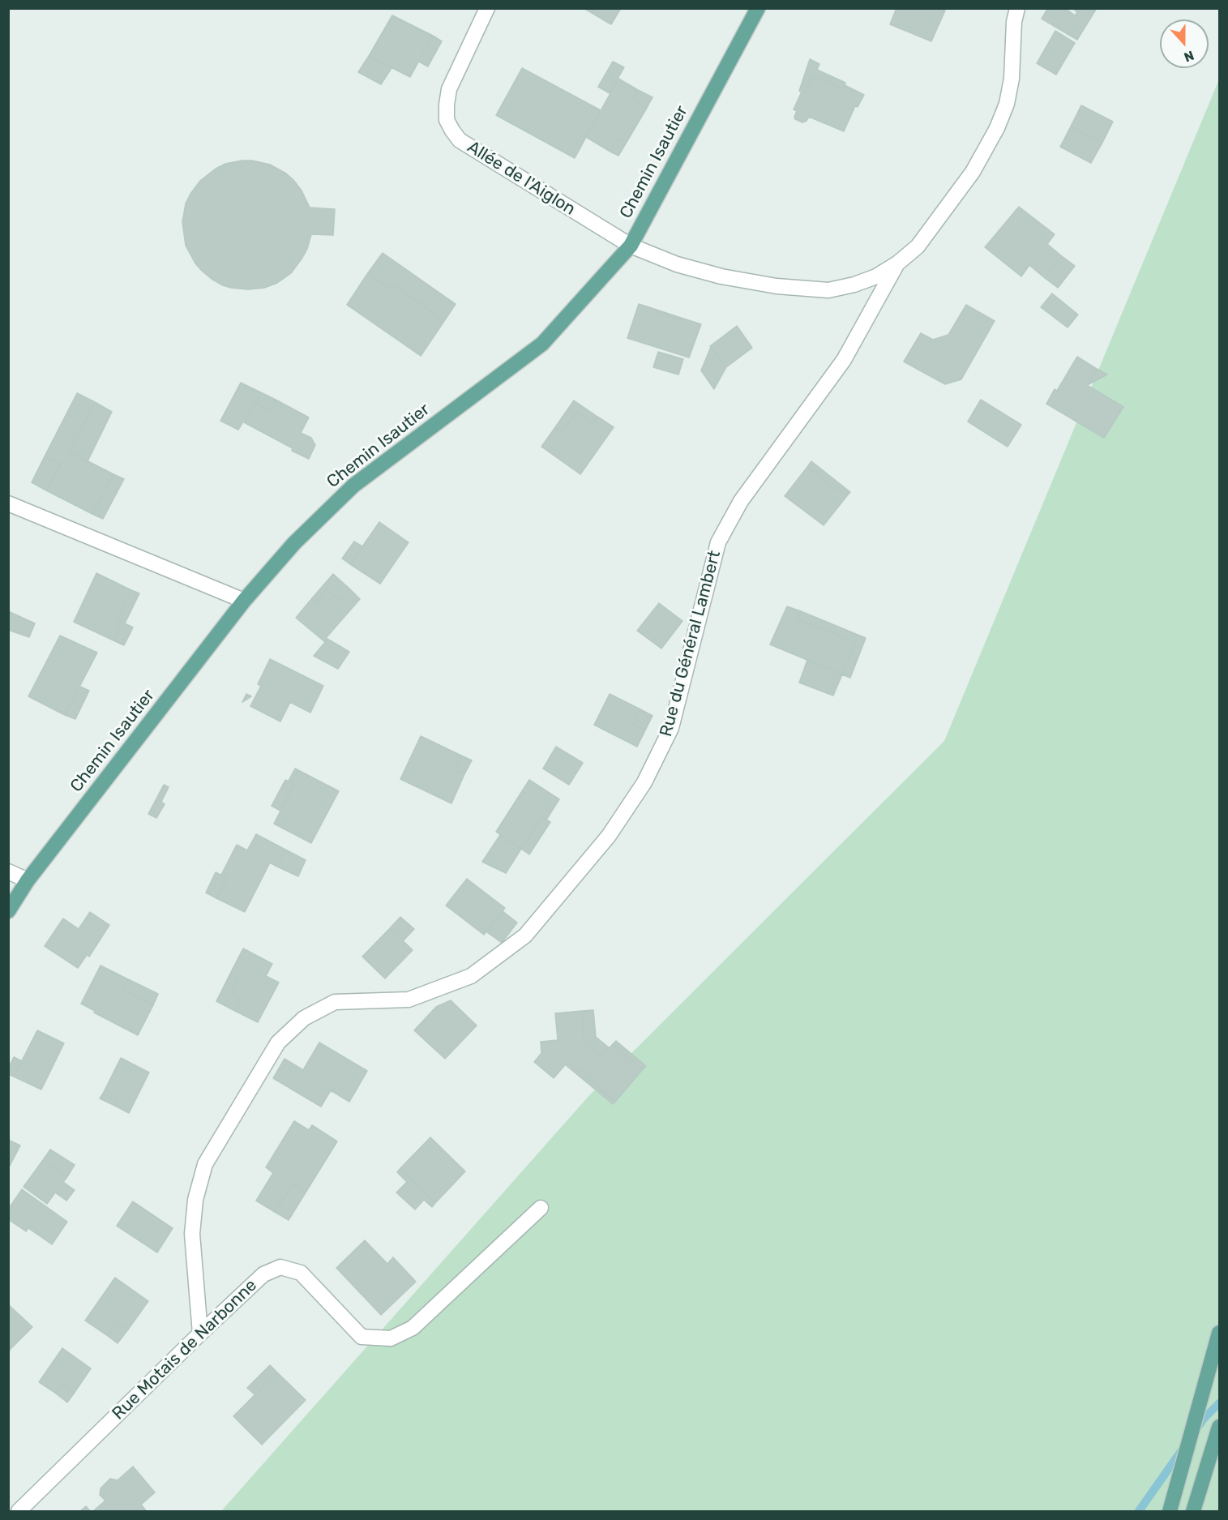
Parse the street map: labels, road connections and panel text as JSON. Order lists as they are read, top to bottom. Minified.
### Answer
{"streets":{"main road":["Chemin Isautier"],"street":["Allée de l'Aiglon","Rue du Général Lambert","Rue Motais de Narbonne"]},"crossings":[["Chemin Isautier","Allée de l'Aiglon"],["Chemin Isautier","Rue du Général Lambert"],["Allée de l'Aiglon","Rue du Général Lambert"],["Rue du Général Lambert","Rue Motais de Narbonne"]],"north":"bottom"}
